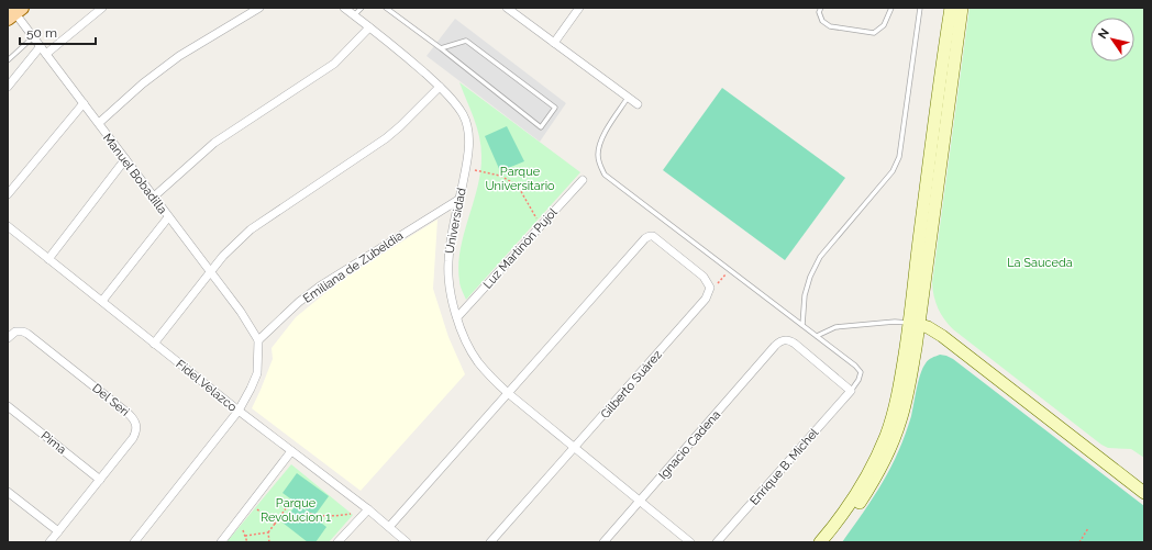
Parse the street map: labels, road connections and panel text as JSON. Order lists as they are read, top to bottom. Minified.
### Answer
{"streets":{"street":["Manuel Bobadilla","Universidad","Luz Martinón Pujol","Emiliana de Zubeldia","Gilberto Suárez","Fidel Velazco","Del Seri","Pima","Ignacio Cadena","Enrique B. Michel"]},"crossings":[["Manuel Bobadilla","Emiliana de Zubeldia"],["Universidad","Luz Martinón Pujol"],["Universidad","Emiliana de Zubeldia"],["Universidad","Gilberto Suárez"],["Universidad","Ignacio Cadena"],["Del Seri","Pima"],["Ignacio Cadena","Enrique B. Michel"]],"parks":["Parque Universitario","La Sauceda","Parque Revolucion 1"],"scale_bar":"50 m","north":"top left"}
